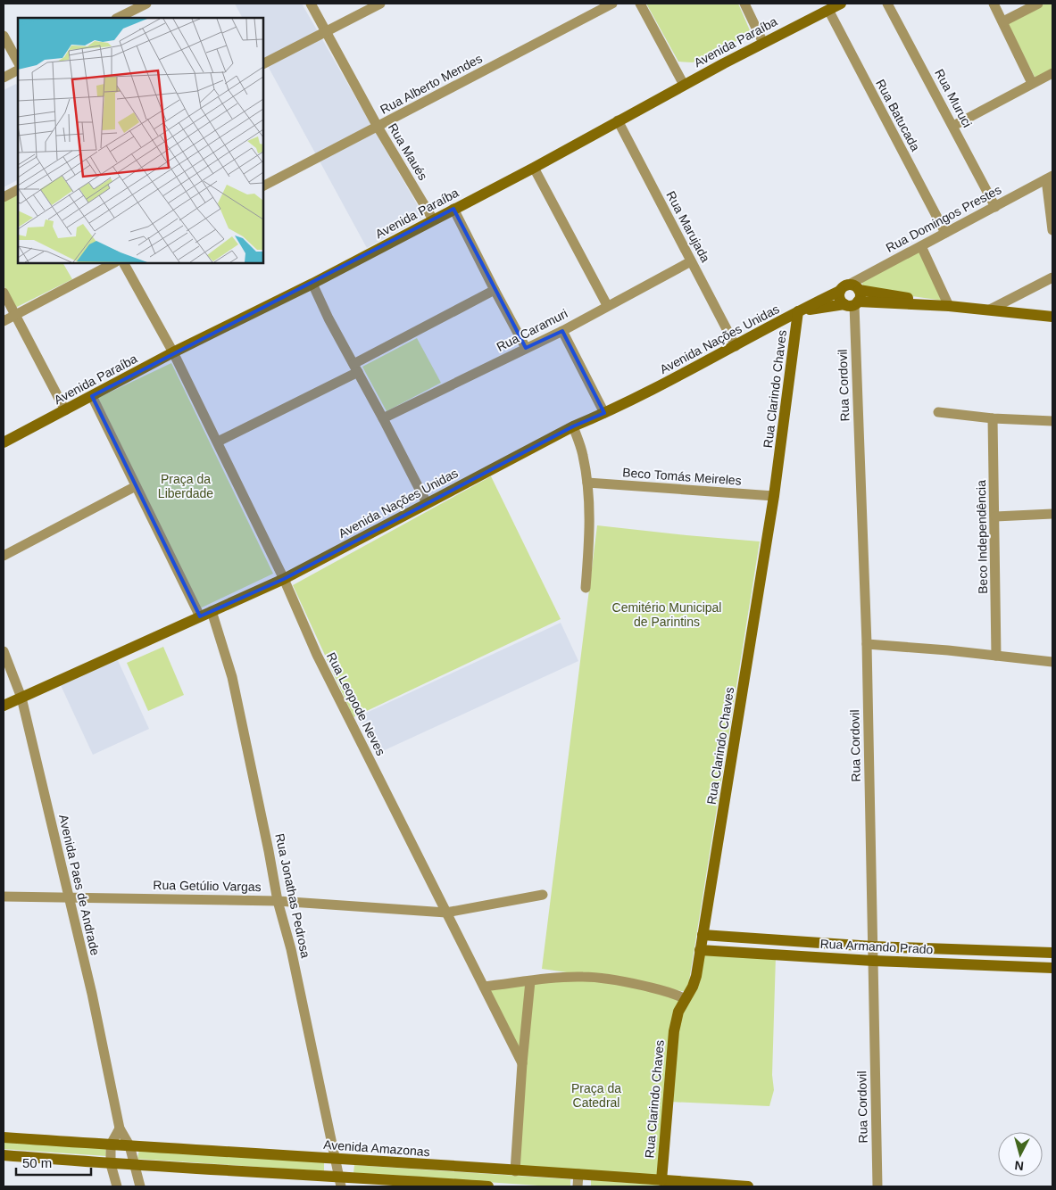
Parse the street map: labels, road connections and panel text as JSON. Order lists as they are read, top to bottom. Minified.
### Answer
{"streets":{"street":["Avenida Paraíba","Rua Alberto Mendes","Rua Muruci","Rua Batucada","Rua Maués","Rua Domingos Prestes","Rua Marujada","Rua Caramuri","Avenida Nações Unidas","Rua Cordovil","Rua Clarindo Chaves","Beco Tomás Meireles","Beco Independência","Rua Leopode Neves","Avenida Paes de Andrade","Rua Getúlio Vargas","Rua Jonathas Pedrosa","Rua Armando Prado","Avenida Amazonas"]},"crossings":[["Avenida Paraíba","Rua Batucada"],["Avenida Paraíba","Rua Maués"],["Avenida Paraíba","Rua Marujada"],["Avenida Paraíba","Rua Leopode Neves"],["Rua Alberto Mendes","Rua Maués"],["Rua Muruci","Rua Domingos Prestes"],["Rua Batucada","Rua Domingos Prestes"],["Rua Domingos Prestes","Avenida Nações Unidas"],["Rua Domingos Prestes","Rua Cordovil"],["Rua Marujada","Rua Caramuri"],["Rua Marujada","Avenida Nações Unidas"],["Avenida Nações Unidas","Rua Cordovil"],["Avenida Nações Unidas","Rua Clarindo Chaves"],["Avenida Nações Unidas","Rua Leopode Neves"],["Avenida Nações Unidas","Avenida Paes de Andrade"],["Avenida Nações Unidas","Rua Jonathas Pedrosa"],["Rua Cordovil","Rua Armando Prado"],["Rua Clarindo Chaves","Beco Tomás Meireles"],["Rua Clarindo Chaves","Rua Armando Prado"],["Rua Clarindo Chaves","Avenida Amazonas"],["Rua Leopode Neves","Rua Getúlio Vargas"],["Avenida Paes de Andrade","Rua Getúlio Vargas"],["Avenida Paes de Andrade","Avenida Amazonas"],["Rua Getúlio Vargas","Rua Jonathas Pedrosa"],["Rua Jonathas Pedrosa","Avenida Amazonas"]],"parks":["Praça da Liberdade","Cemitério Municipal de Parintins","Praça da Catedral"],"scale_bar":"50 m","north":"bottom"}
